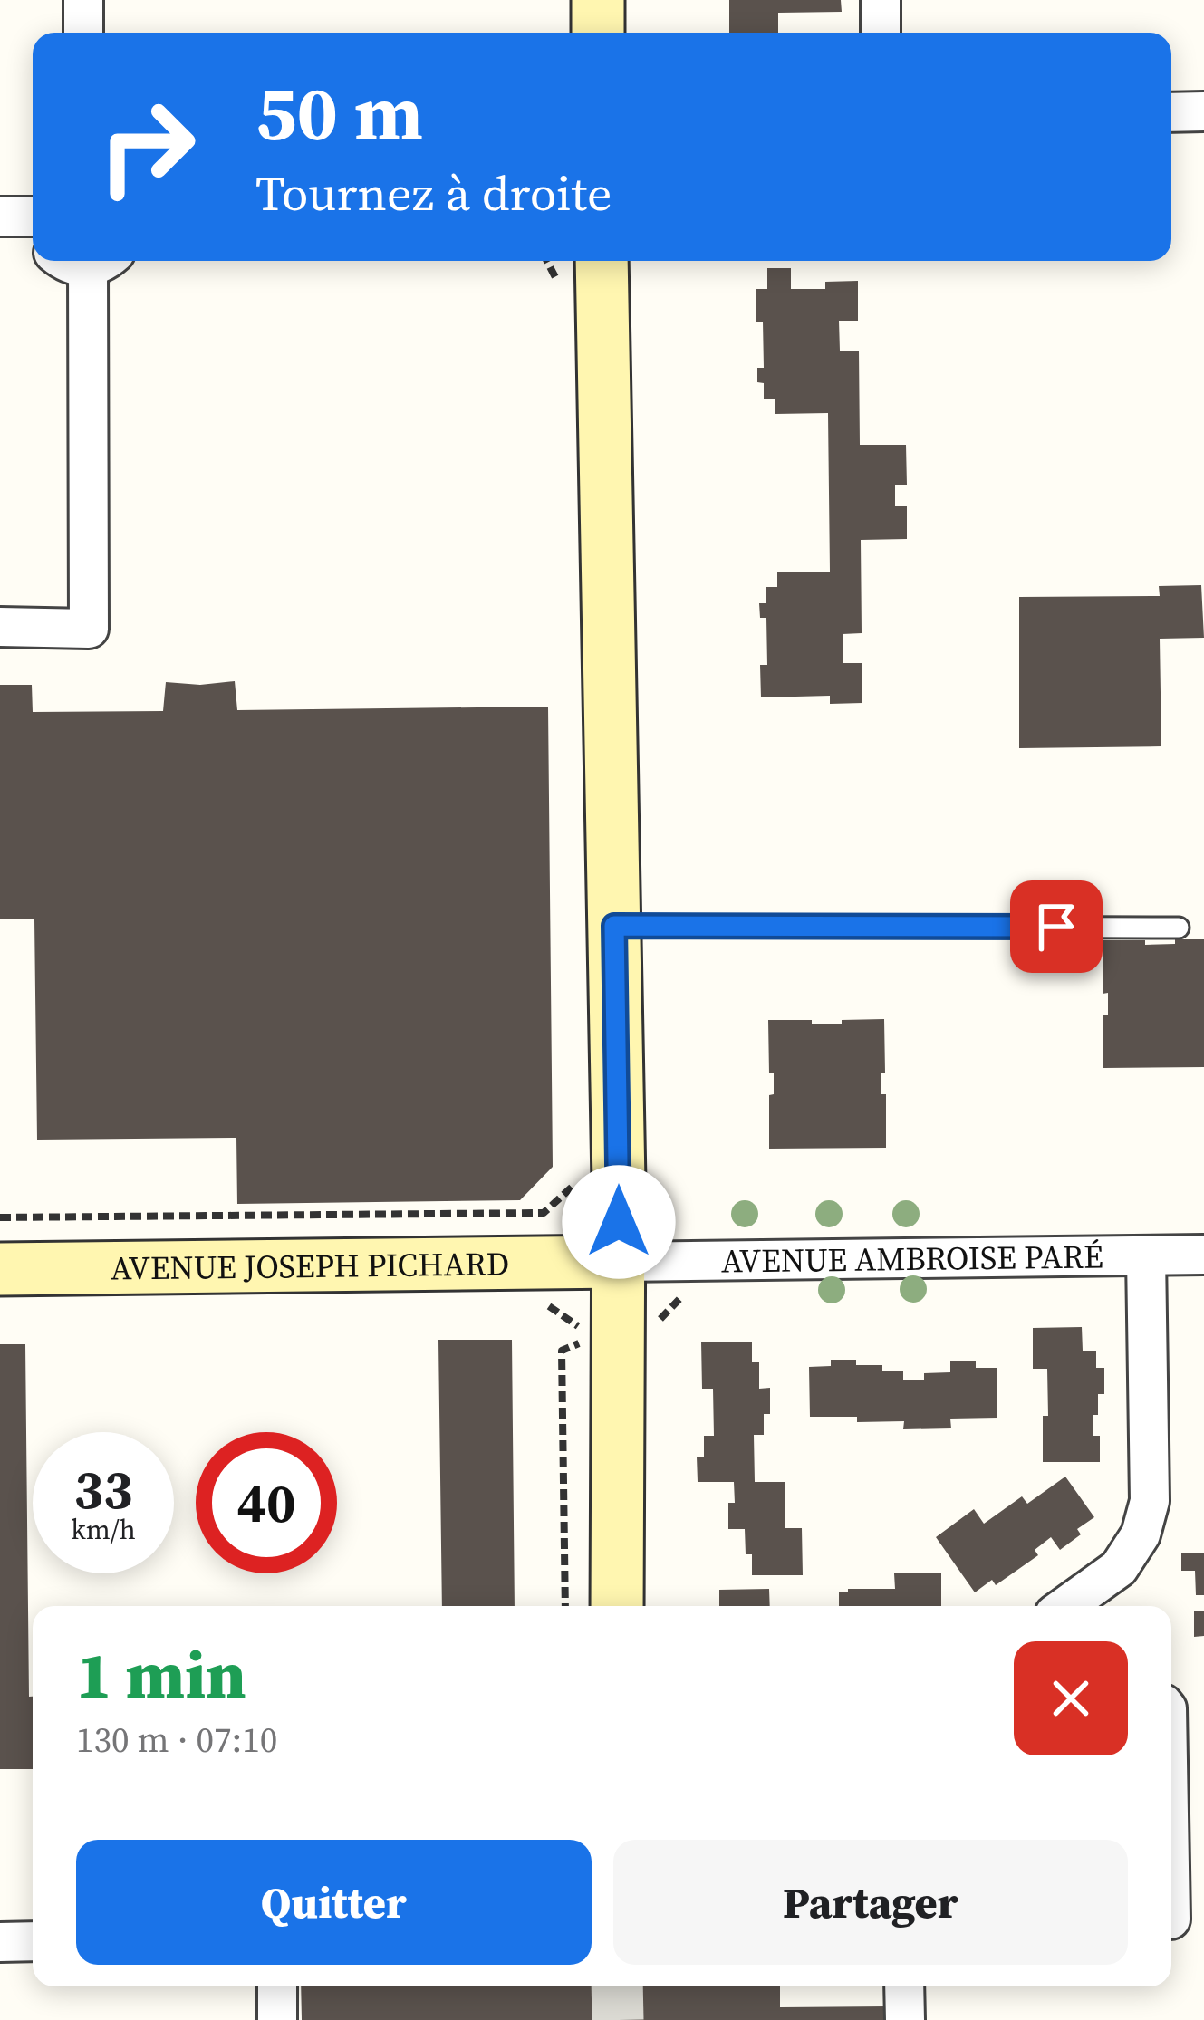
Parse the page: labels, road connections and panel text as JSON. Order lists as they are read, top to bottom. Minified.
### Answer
{"streets":{"street":["AVENUE AMBROISE PARÉ","AVENUE JOSEPH PICHARD"]},"crossings":[["AVENUE AMBROISE PARÉ","AVENUE JOSEPH PICHARD"]],"page":{"turn":["50 m","Tournez à droite"],"speed":"33 km/h","limit":"40","heading":["1 min","130 m · 07:10"],"buttons":["Quitter","Partager"]}}
